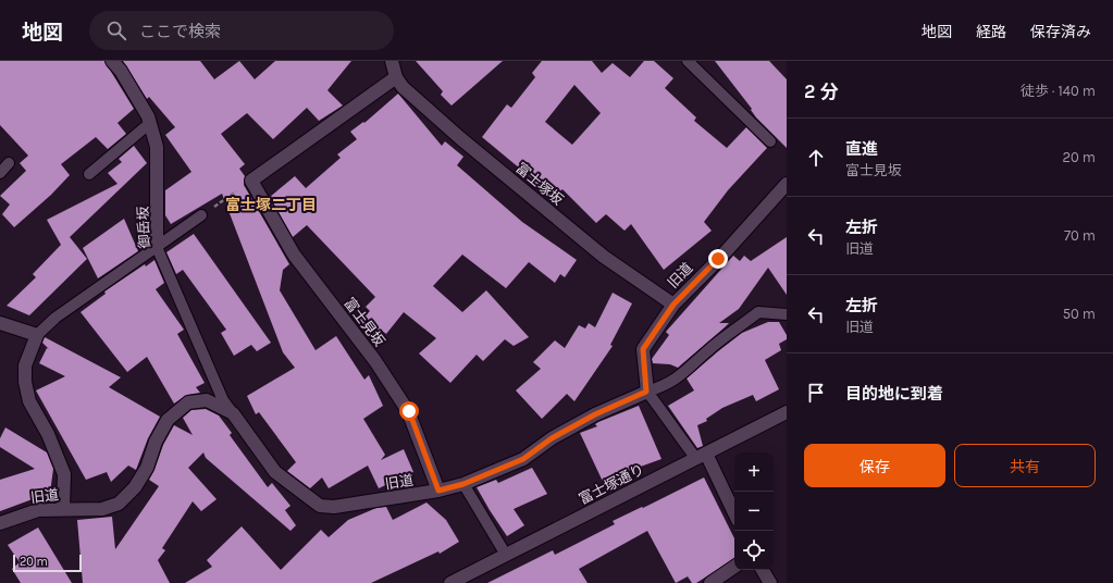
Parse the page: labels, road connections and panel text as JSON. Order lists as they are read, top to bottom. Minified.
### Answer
{"streets":{"street":["富士塚坂","御岳坂","旧道","富士見坂","富士塚通り"]},"crossings":[["富士塚坂","旧道"],["御岳坂","旧道"],["旧道","富士見坂"]],"districts":["富士塚二丁目"],"scale_bar":"20 m","page":{"header":"地図","search":"ここで検索","nav":["地図","経路","保存済み"],"heading":["2 分","徒歩 · 140 m"],"list":[["直進","富士見坂","20 m"],["左折","旧道","70 m"],["左折","旧道","50 m"],"目的地に到着"],"buttons":["保存","共有"],"map_buttons":["+","−"],"scale":"20 m"}}
